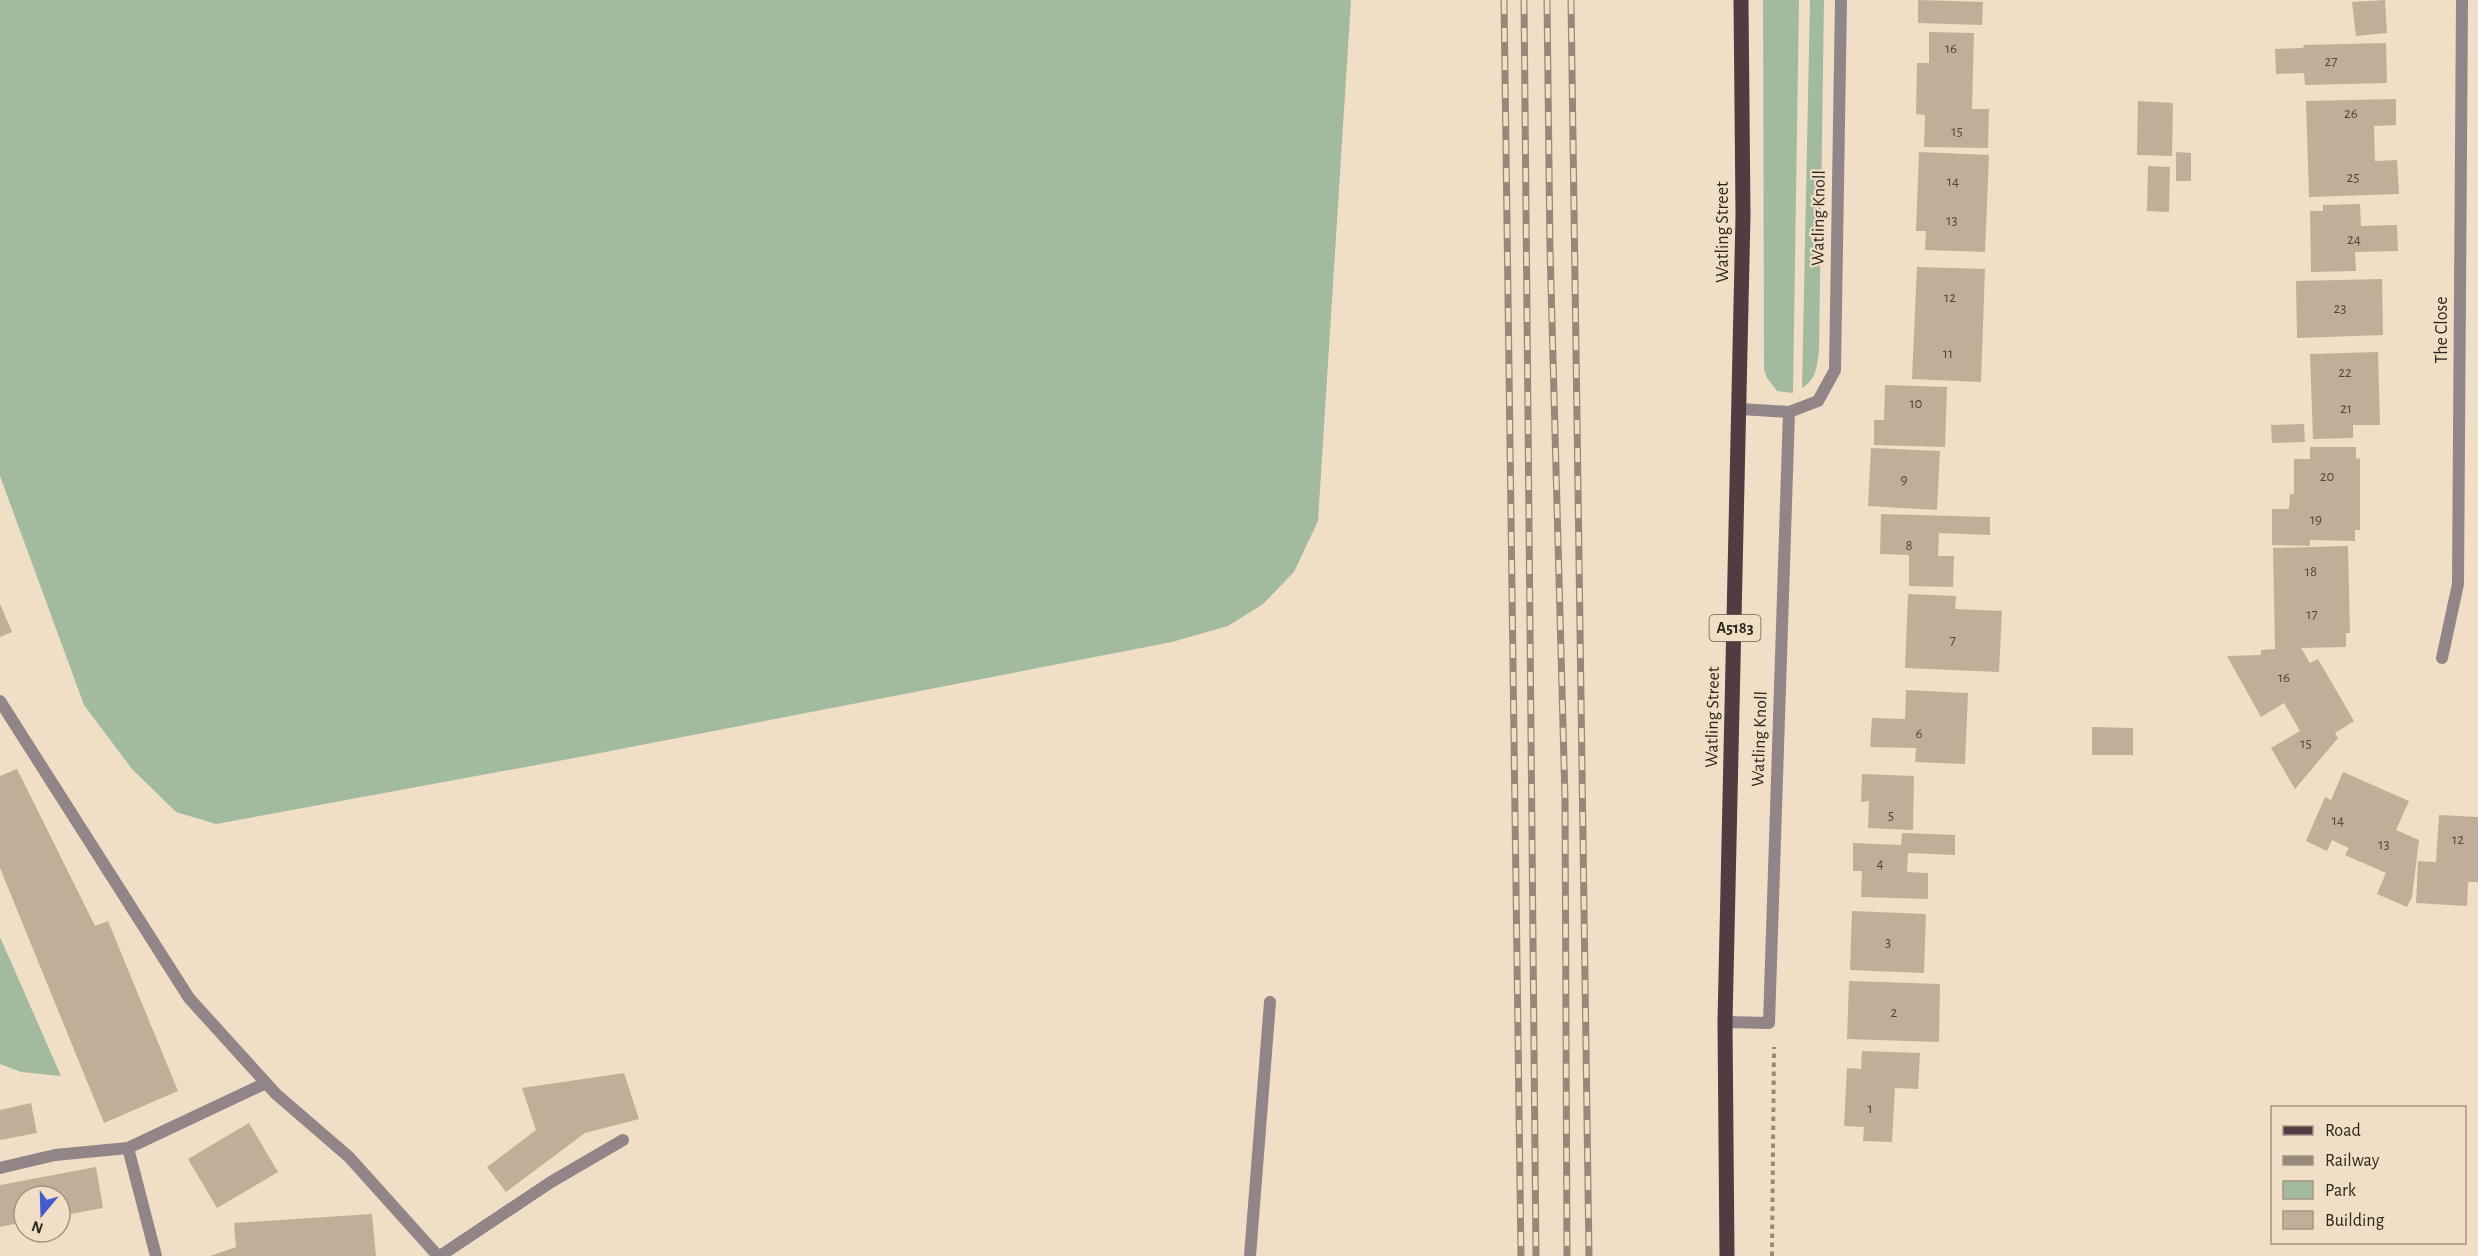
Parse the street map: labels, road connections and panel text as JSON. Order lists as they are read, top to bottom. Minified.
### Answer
{"streets":{"main road":["Watling Street","A5183"],"street":["Watling Knoll","The Close"]},"crossings":[["Watling Knoll","Watling Street"]],"house_numbers":["16","27","26","15","25","14","13","24","12","23","11","22","10","21","20","9","19","8","18","17","7","16","6","15","5","14","12","13","4","3","2","1"],"legend":["Road","Railway","Park","Building"],"north":"bottom"}
